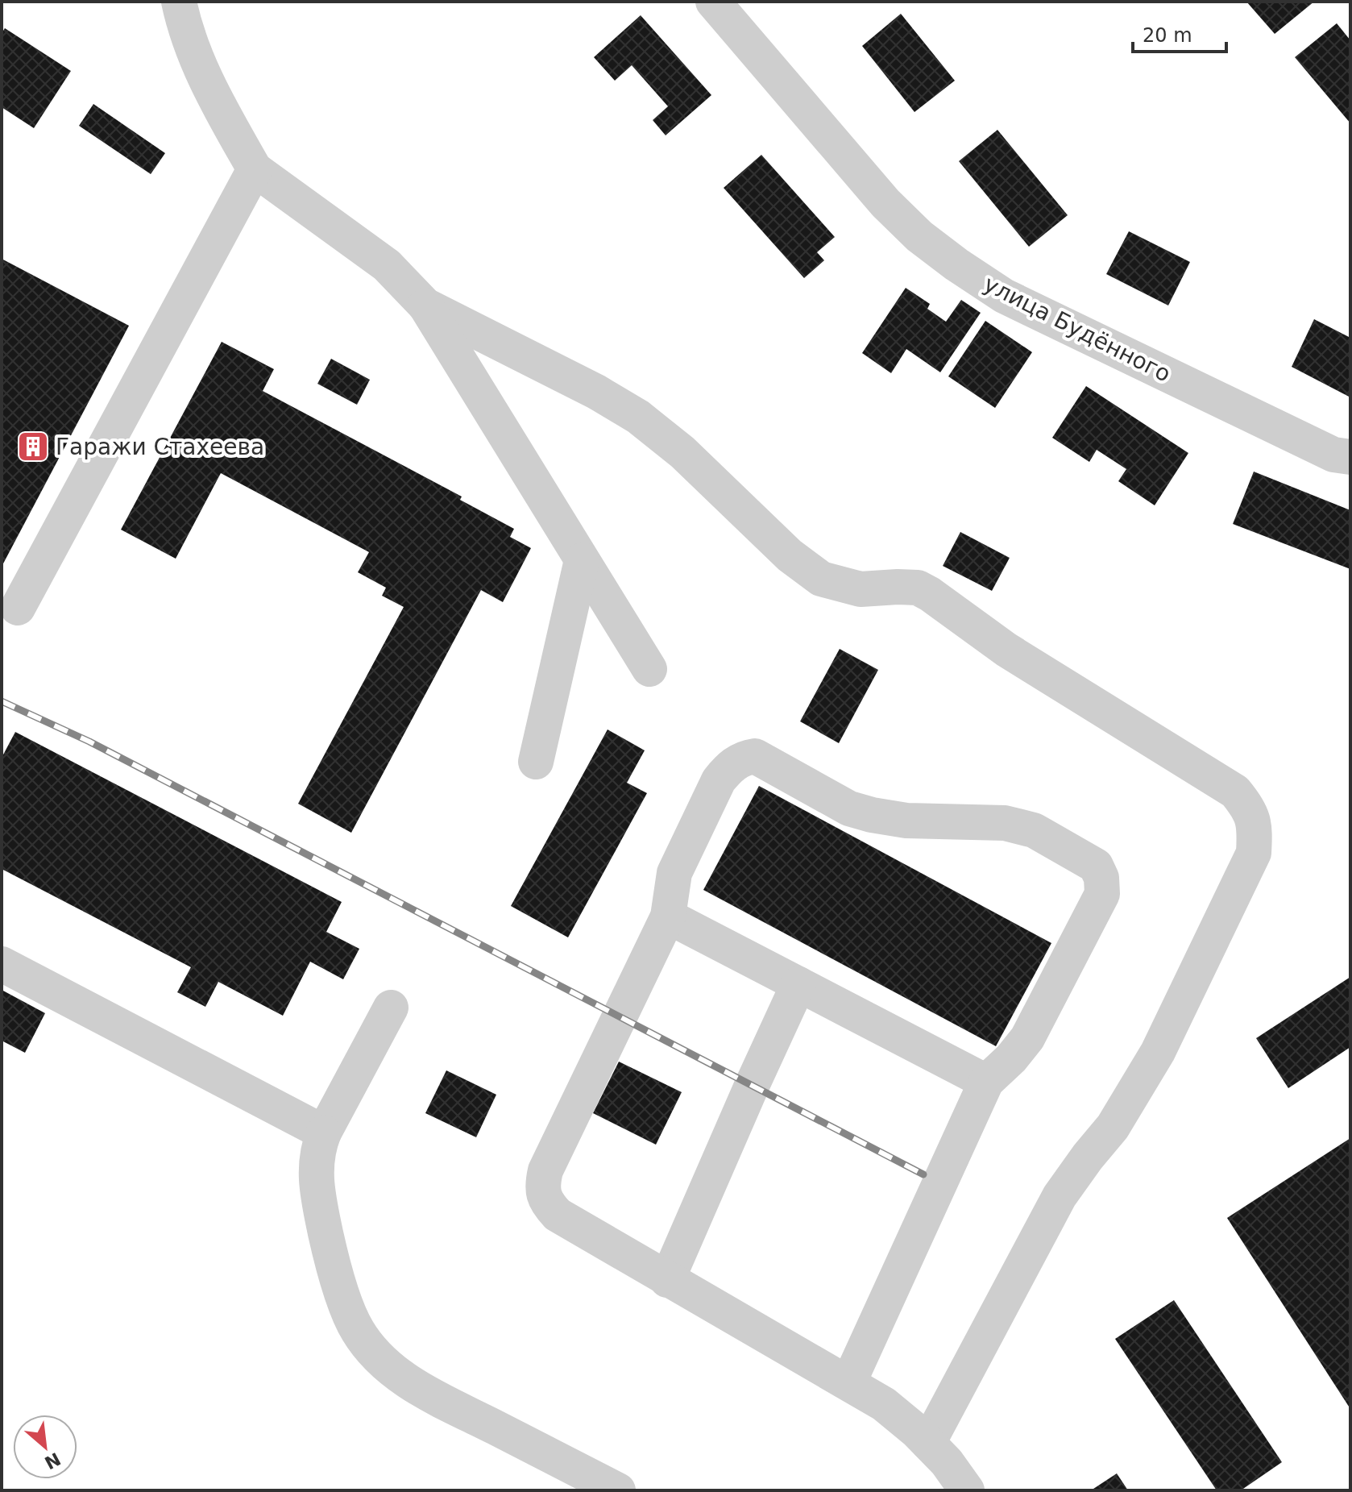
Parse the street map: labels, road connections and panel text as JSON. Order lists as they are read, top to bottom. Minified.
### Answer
{"streets":{"street":["улица Будённого"]},"places":{"building":["Гаражи Стахеева"]},"scale_bar":"20 m","north":"bottom right"}
